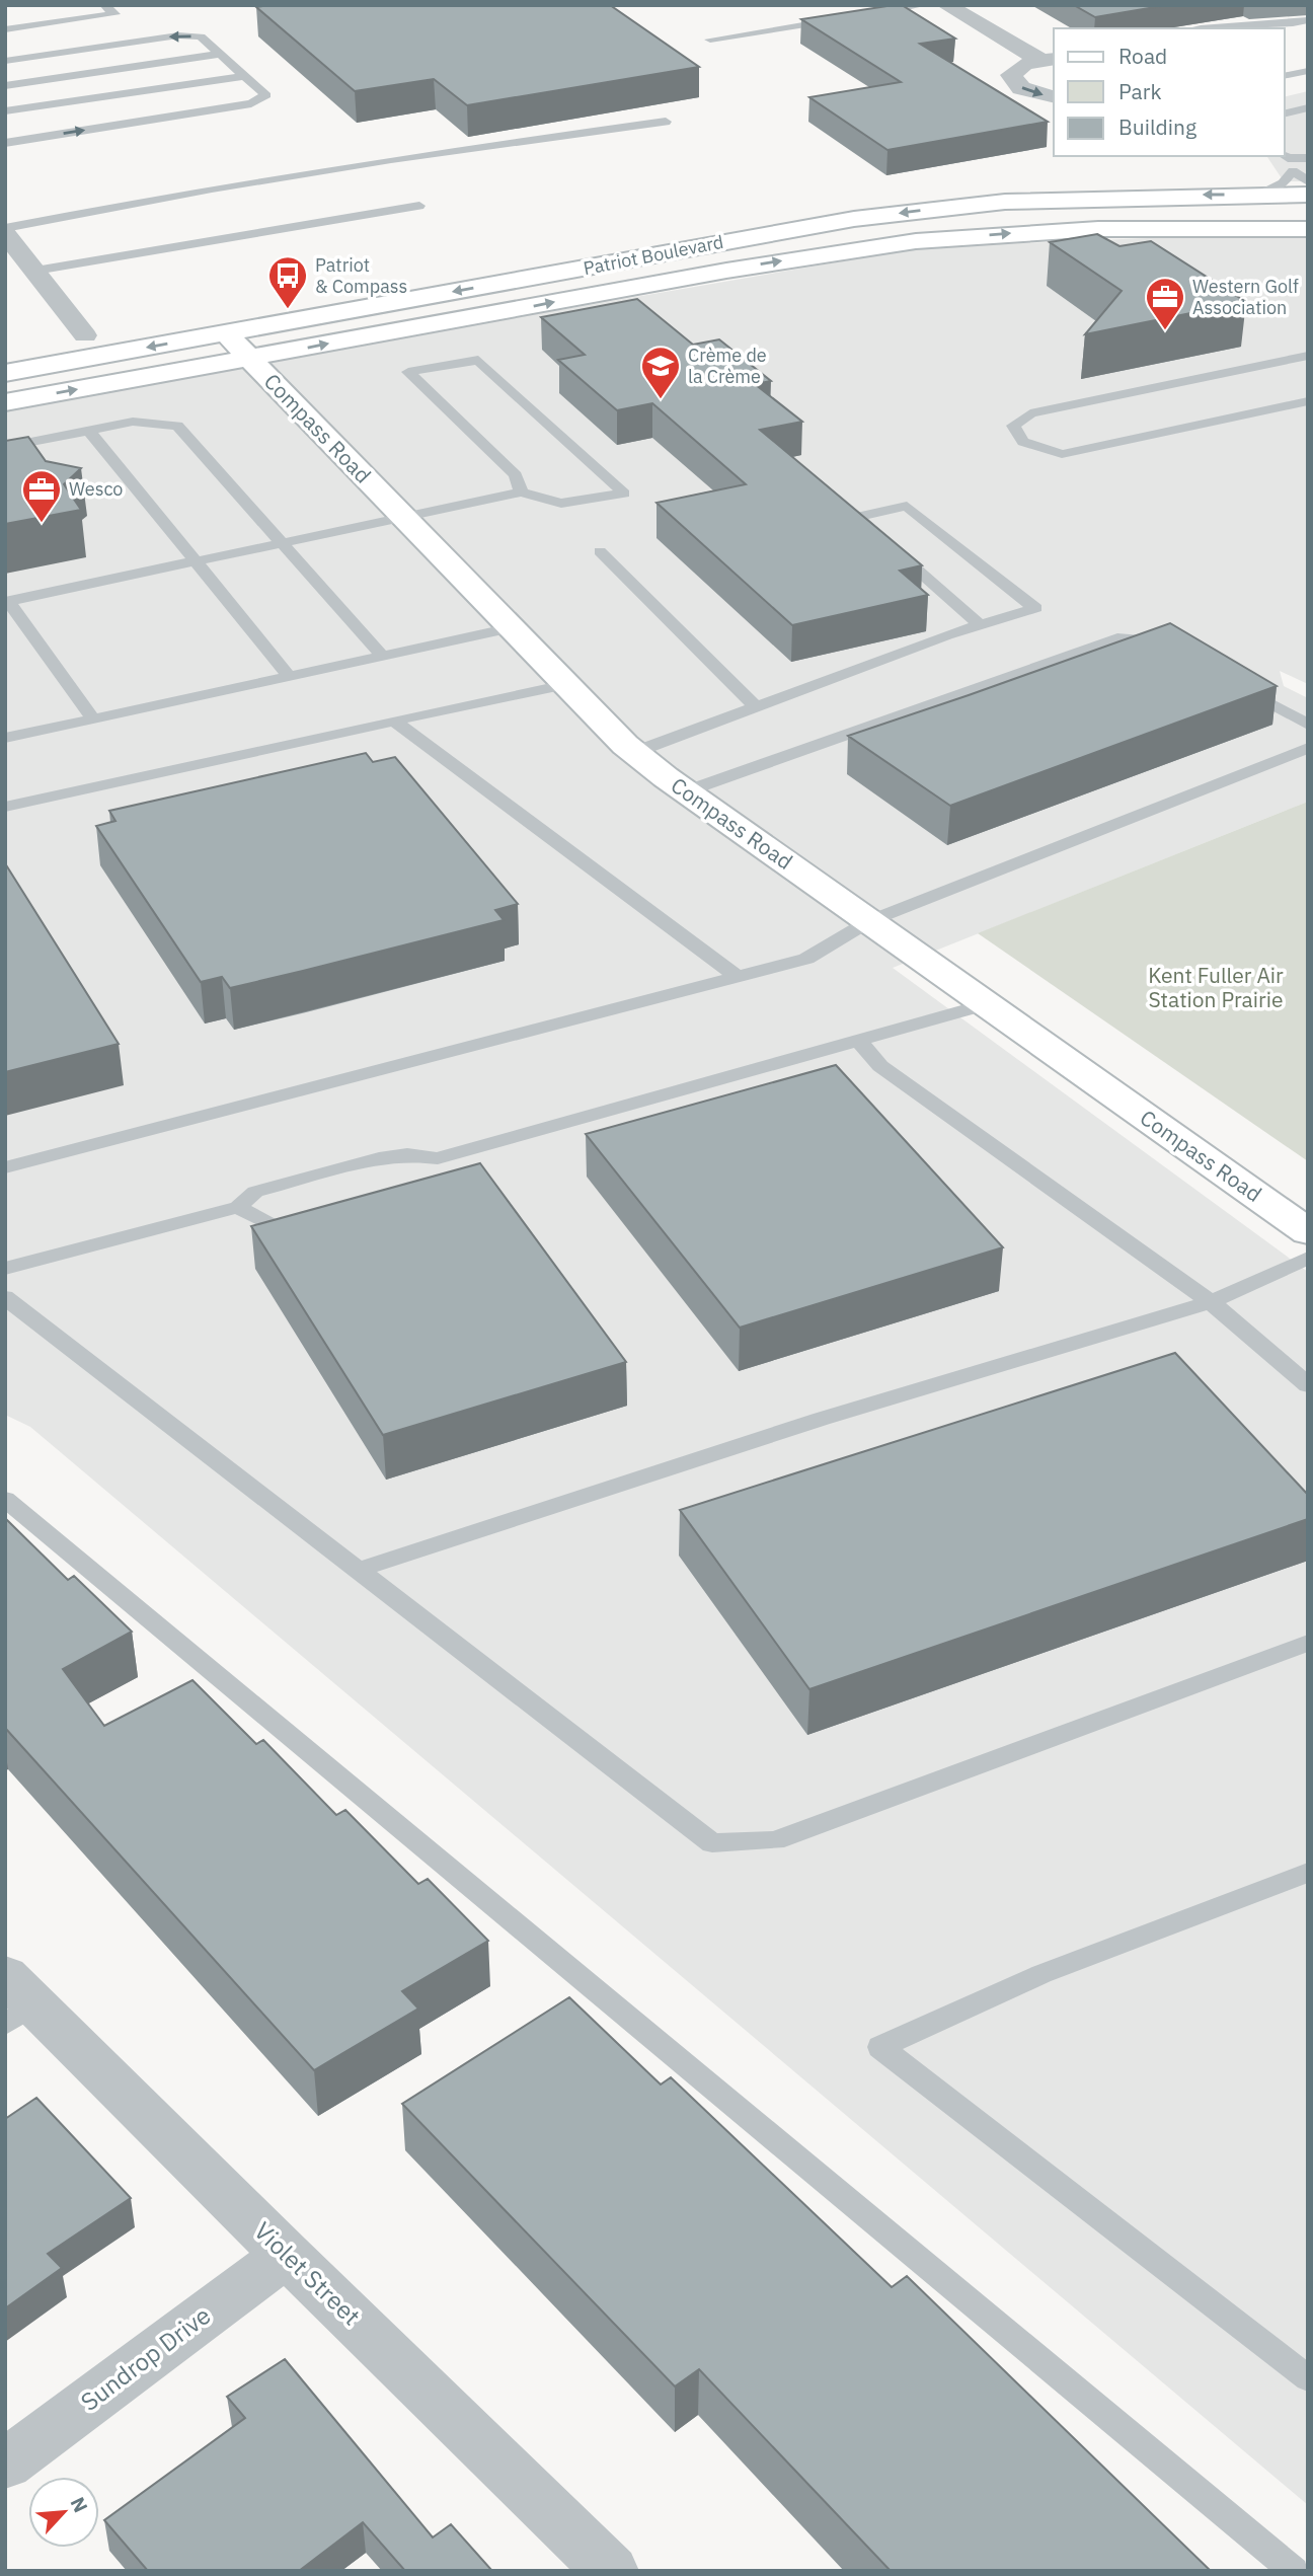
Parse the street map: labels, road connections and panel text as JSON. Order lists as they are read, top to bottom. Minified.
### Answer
{"streets":{"main road":["Patriot Boulevard","Compass Road"],"street":["Violet Street","Sundrop Drive"]},"crossings":[["Patriot Boulevard","Compass Road"],["Violet Street","Sundrop Drive"]],"parks":["Kent Fuller Air Station Prairie"],"places":{"bus stop":["Patriot & Compass"],"office":["Western Golf Association","Wesco"],"school or university":["Crème de la Crème"]},"legend":["Road","Park","Building"],"north":"top right"}
